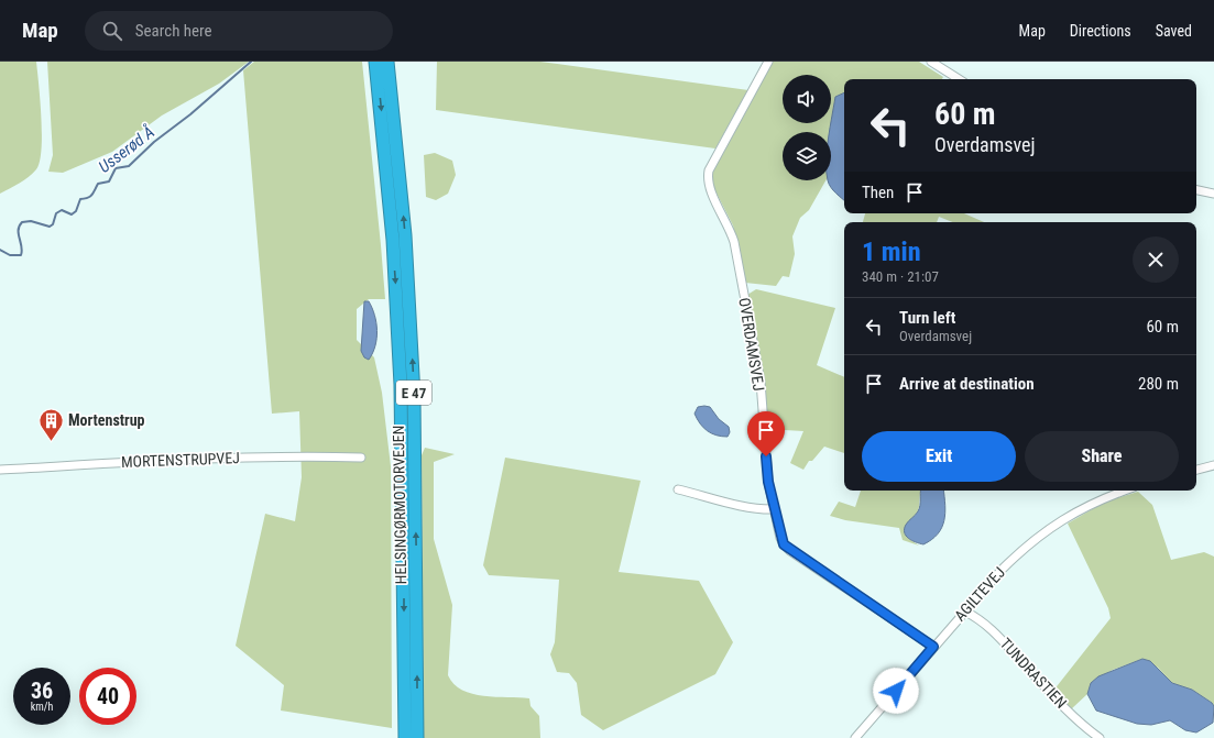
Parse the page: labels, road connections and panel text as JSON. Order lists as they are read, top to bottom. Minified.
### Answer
{"streets":{"highway":["E 47","HELSINGØRMOTORVEJEN"],"street":["OVERDAMSVEJ","MORTENSTRUPVEJ","AGILTEVEJ","TUNDRASTIEN"]},"crossings":[["OVERDAMSVEJ","AGILTEVEJ"],["AGILTEVEJ","TUNDRASTIEN"]],"water":["Usserød Å"],"places":{"building":["Mortenstrup"]},"page":{"header":"Map","search":"Search here","nav":["Map","Directions","Saved"],"turn":["60 m","Overdamsvej"],"then":"Then","heading":["1 min","340 m · 21:07"],"list":[{"name":"Turn left","note":"Overdamsvej","value":"60 m"},{"name":"Arrive at destination","value":"280 m"}],"buttons":["Exit","Share"],"speed":"36 km/h","limit":"40"}}
